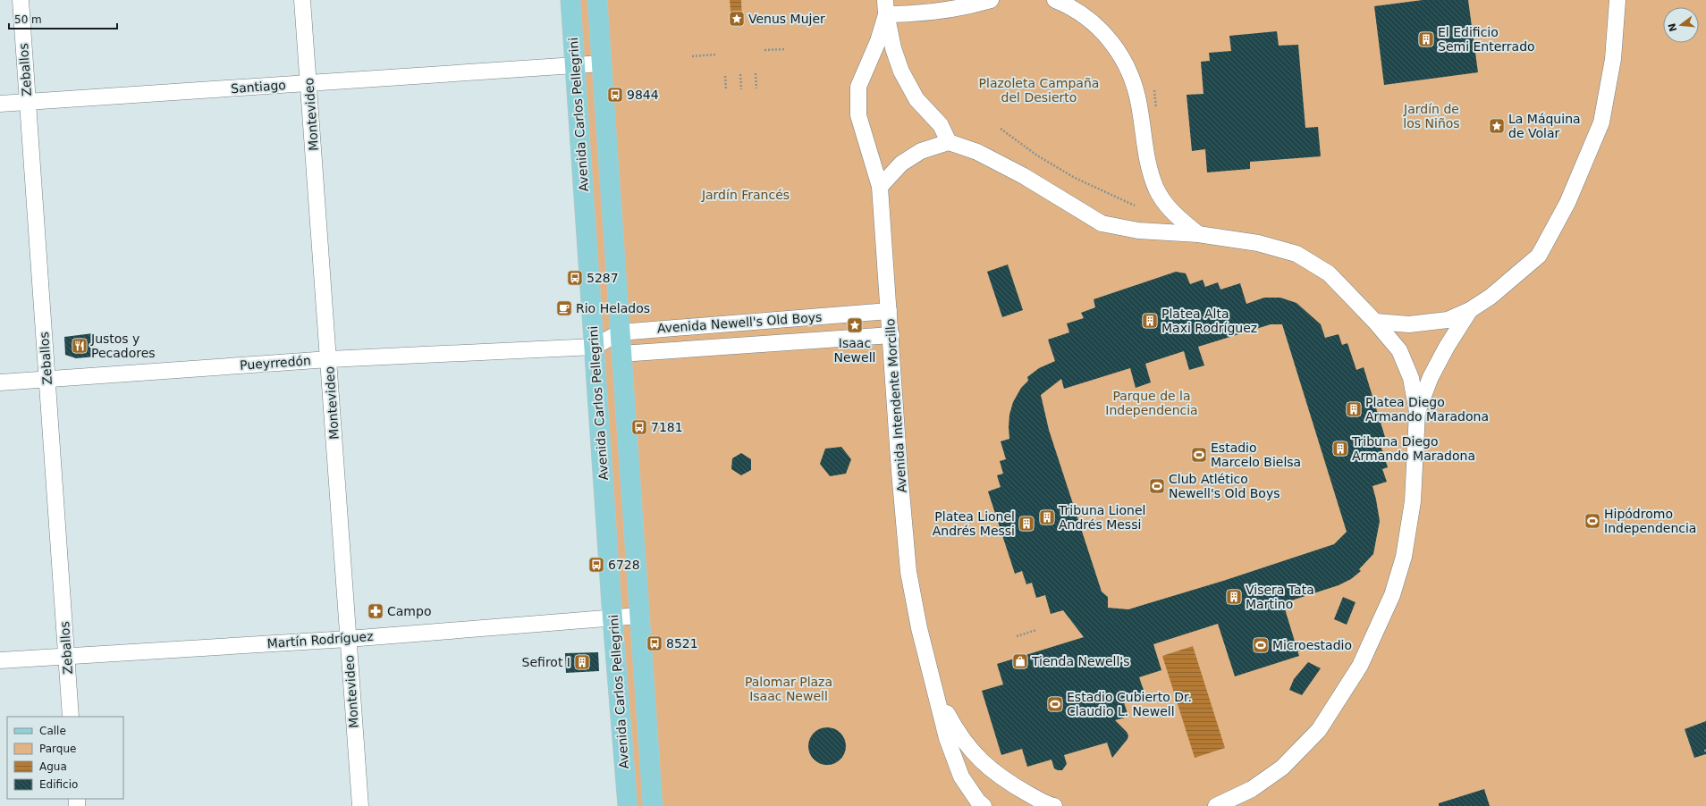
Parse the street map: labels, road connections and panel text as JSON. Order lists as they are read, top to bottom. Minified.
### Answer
{"streets":{"main road":["Avenida Carlos Pellegrini"],"street":["Zeballos","Santiago","Montevideo","Avenida Newell's Old Boys","Pueyrredón","Avenida Intendente Morcillo","Martín Rodríguez"]},"crossings":[["Zeballos","Santiago"],["Zeballos","Pueyrredón"],["Zeballos","Martín Rodríguez"],["Santiago","Montevideo"],["Santiago","Avenida Carlos Pellegrini"],["Montevideo","Pueyrredón"],["Montevideo","Martín Rodríguez"],["Avenida Carlos Pellegrini","Avenida Newell's Old Boys"],["Avenida Carlos Pellegrini","Pueyrredón"],["Avenida Carlos Pellegrini","Martín Rodríguez"],["Avenida Newell's Old Boys","Pueyrredón"],["Avenida Newell's Old Boys","Avenida Intendente Morcillo"]],"parks":["Plazoleta Campaña del Desierto","Jardín de los Niños","Jardín Francés","Parque de la Independencia","Palomar Plaza Isaac Newell"],"places":{"place":["Venus Mujer","La Máquina de Volar","Isaac Newell"],"building":["El Edificio Semi Enterrado","Platea Alta Maxi Rodríguez","Platea Diego Armando Maradona","Tribuna Diego Armando Maradona","Tribuna Lionel Andrés Messi","Platea Lionel Andrés Messi","Visera Tata Martino","Sefirot I"],"bus stop":["9844","5287","7181","6728","8521"],"cafe":["Rio Helados"],"restaurant":["Justos y Pecadores"],"sports":["Estadio Marcelo Bielsa","Club Atlético Newell's Old Boys","Hipódromo Independencia","Microestadio","Estadio Cubierto Dr. Claudio L. Newell"],"pharmacy":["Campo"],"shop":["Tienda Newell's"]},"legend":["Calle","Parque","Agua","Edificio"],"scale_bar":"50 m","north":"left"}
